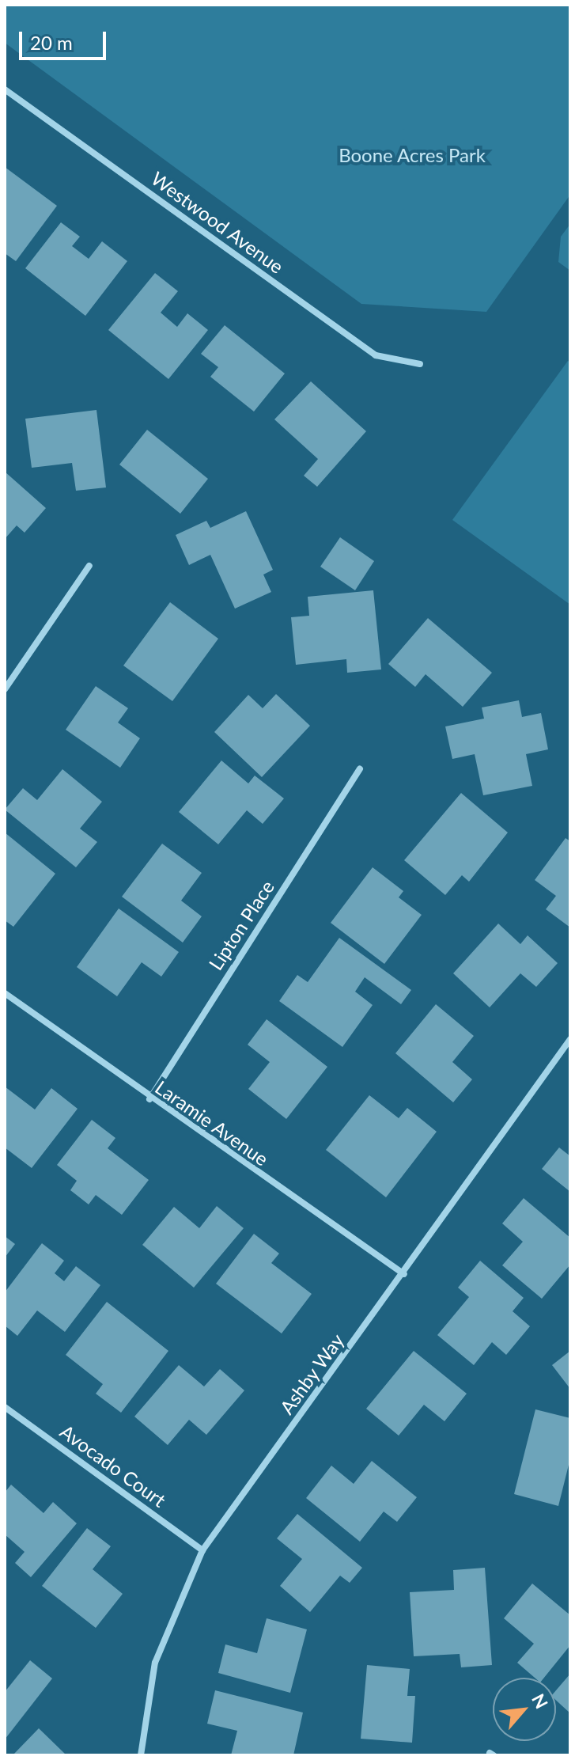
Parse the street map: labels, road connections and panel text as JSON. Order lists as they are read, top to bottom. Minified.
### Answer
{"streets":{"street":["Westwood Avenue","Lipton Place","Laramie Avenue","Ashby Way","Avocado Court"]},"crossings":[["Lipton Place","Laramie Avenue"],["Laramie Avenue","Ashby Way"],["Ashby Way","Avocado Court"]],"parks":["Boone Acres Park"],"scale_bar":"20 m","north":"top right"}
